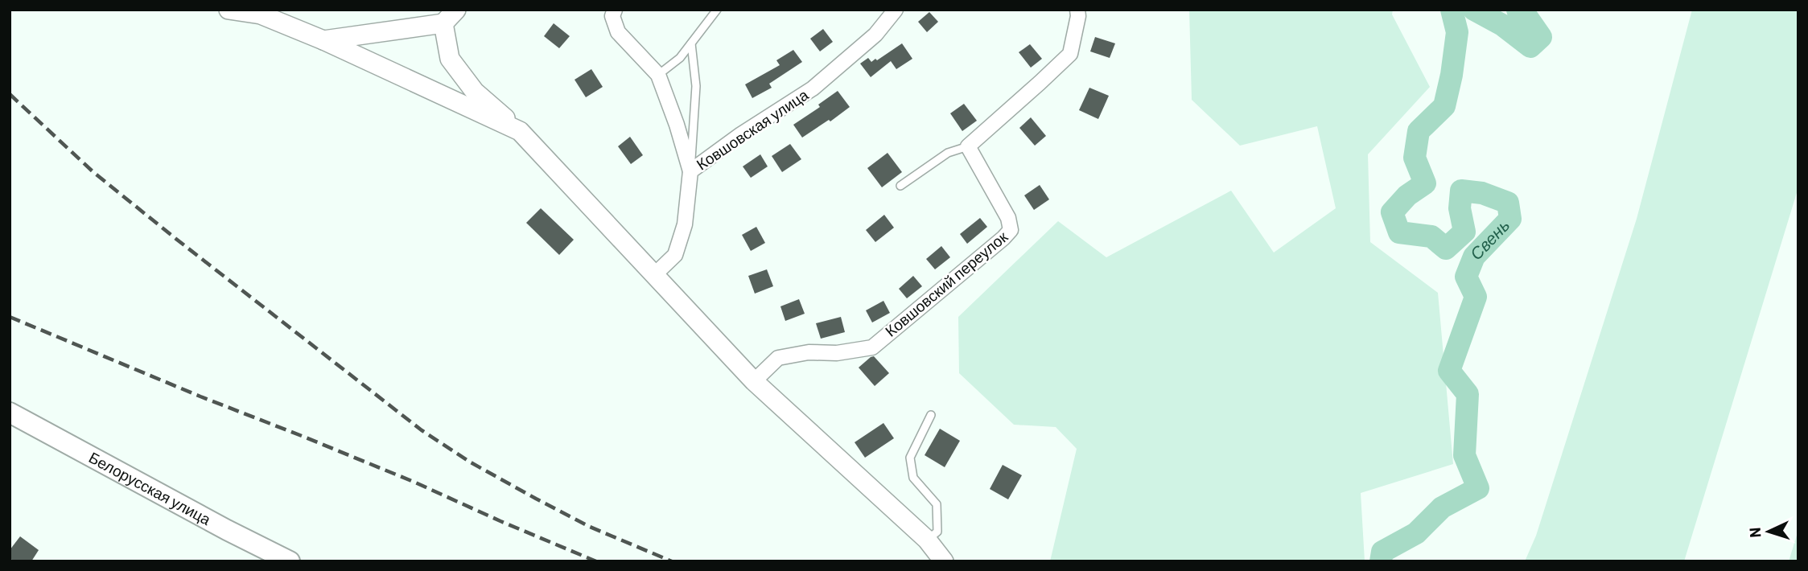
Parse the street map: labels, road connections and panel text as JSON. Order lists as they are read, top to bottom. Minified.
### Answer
{"streets":{"main road":["Белорусская улица"],"street":["Ковшовская улица","Ковшовский переулок"]},"water":["Свень"],"north":"left"}
